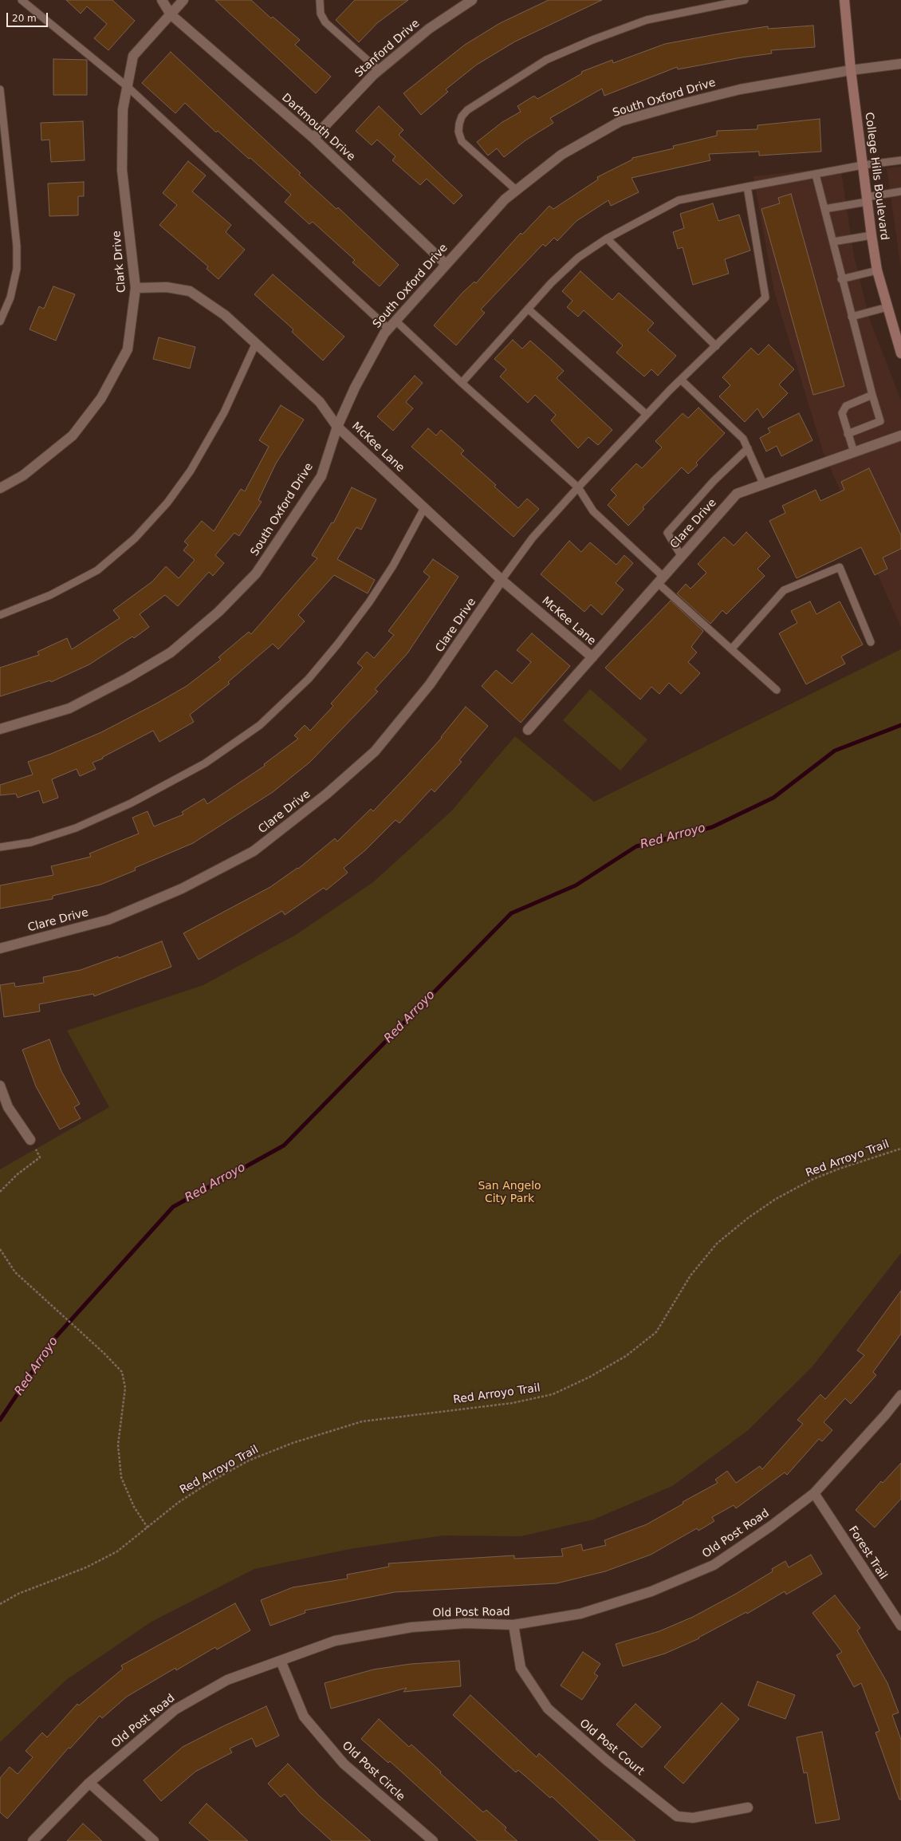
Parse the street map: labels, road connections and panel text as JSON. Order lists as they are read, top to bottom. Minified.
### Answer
{"streets":{"street":["Stanford Drive","South Oxford Drive","Dartmouth Drive","College Hills Boulevard","Clark Drive","McKee Lane","Clare Drive","Old Post Road","Forest Trail","Old Post Court","Old Post Circle"],"path":["Red Arroyo Trail"]},"crossings":[["Stanford Drive","Dartmouth Drive"],["South Oxford Drive","Dartmouth Drive"],["South Oxford Drive","College Hills Boulevard"],["South Oxford Drive","McKee Lane"],["Dartmouth Drive","Clark Drive"],["Clark Drive","McKee Lane"],["McKee Lane","Clare Drive"],["Old Post Road","Forest Trail"],["Old Post Road","Old Post Court"],["Old Post Road","Old Post Circle"]],"water":["Red Arroyo"],"parks":["San Angelo City Park"],"scale_bar":"20 m"}
